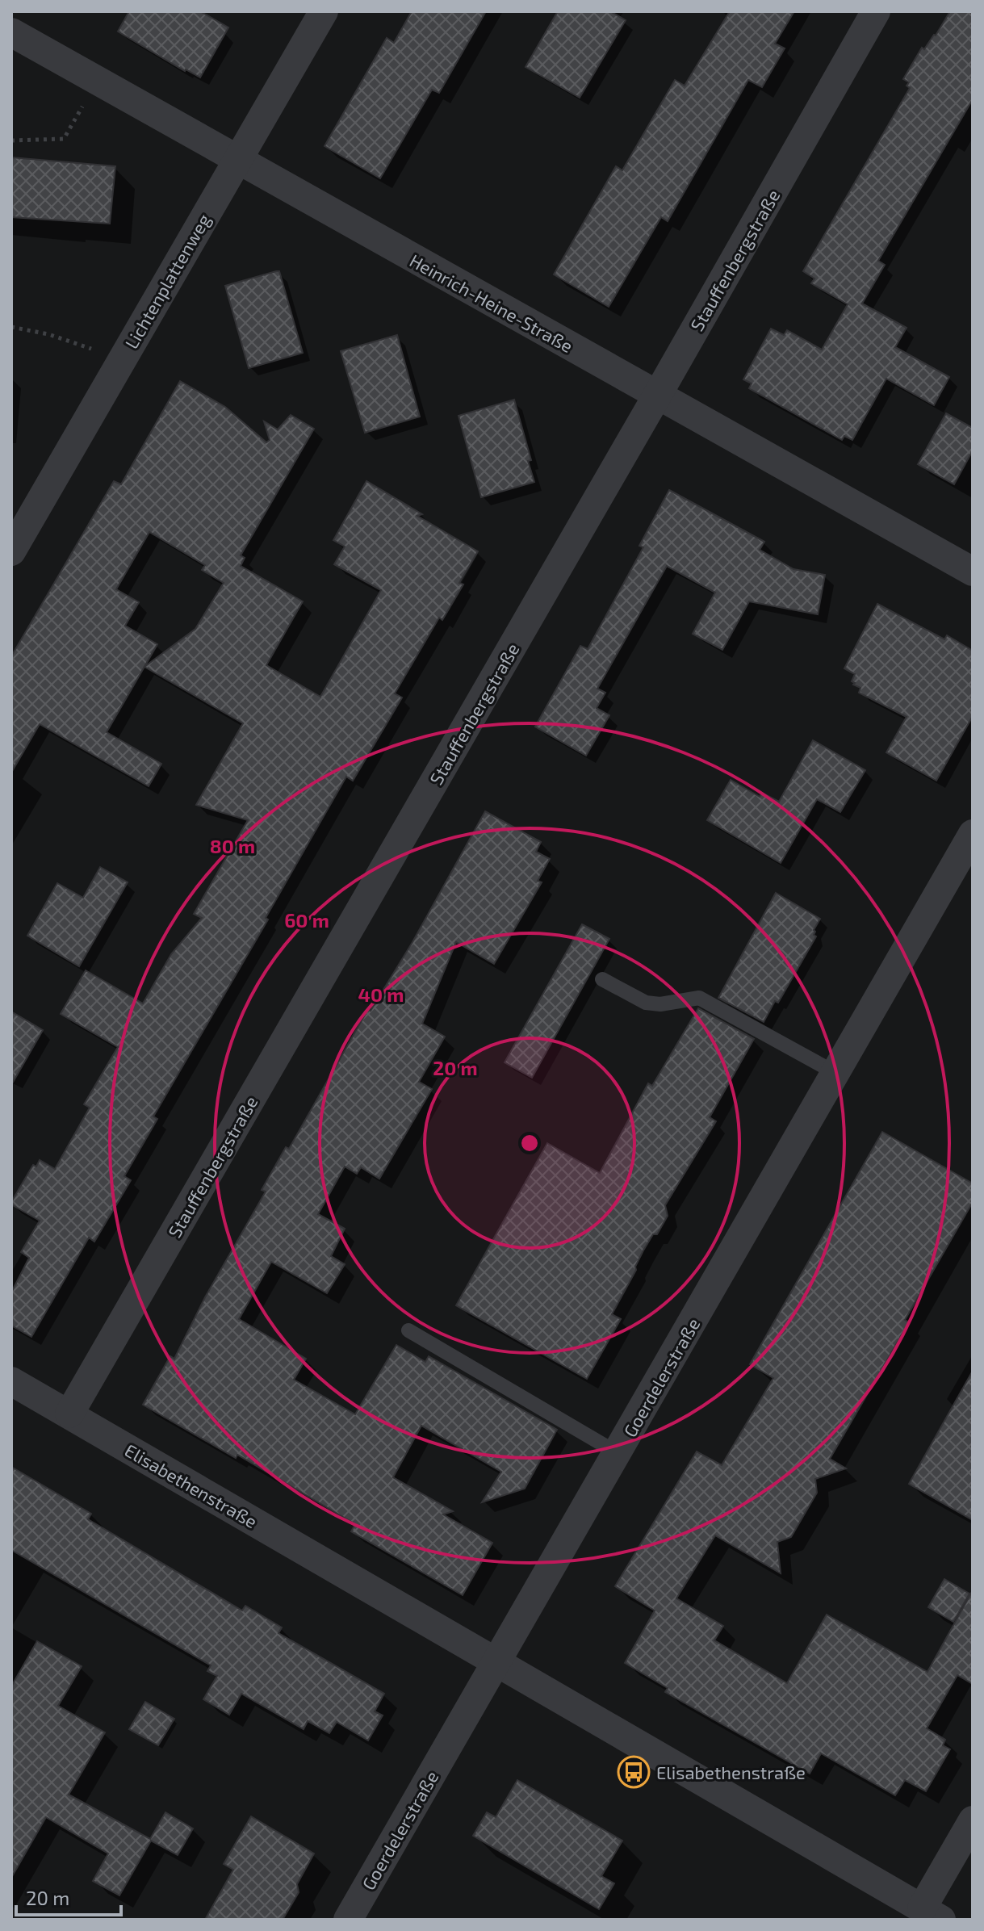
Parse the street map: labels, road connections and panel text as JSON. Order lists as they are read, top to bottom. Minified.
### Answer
{"streets":{"street":["Stauffenbergstraße","Lichtenplattenweg","Heinrich-Heine-Straße","Goerdelerstraße","Elisabethenstraße"]},"crossings":[["Stauffenbergstraße","Heinrich-Heine-Straße"],["Stauffenbergstraße","Elisabethenstraße"],["Lichtenplattenweg","Heinrich-Heine-Straße"],["Goerdelerstraße","Elisabethenstraße"]],"places":{"bus stop":["Elisabethenstraße"]},"scale_bar":"20 m","rings":["80 m","60 m","40 m","20 m"]}
